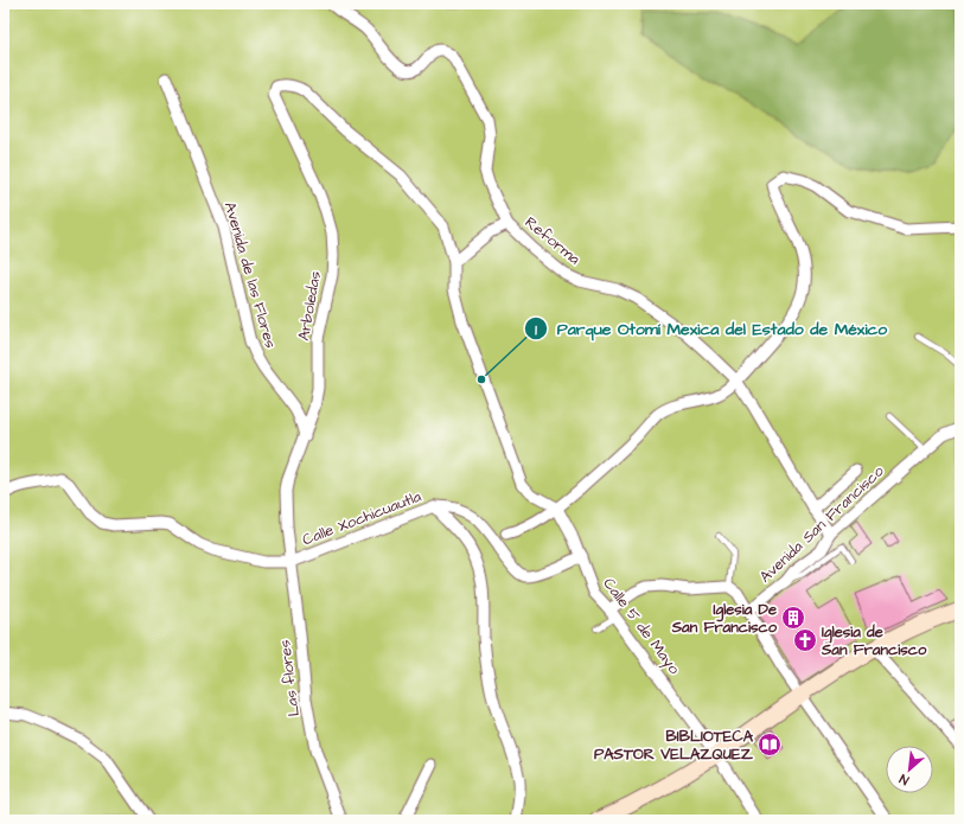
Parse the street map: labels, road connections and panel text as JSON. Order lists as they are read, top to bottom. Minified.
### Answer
{"streets":{"street":["Reforma","Avenida de las Flores","Arboledas","Calle Xochicuautla","Avenida San Francisco","Calle 5 de Mayo","Las flores"]},"crossings":[["Reforma","Avenida San Francisco"],["Avenida de las Flores","Arboledas"],["Avenida de las Flores","Las flores"],["Arboledas","Las flores"],["Calle Xochicuautla","Calle 5 de Mayo"],["Calle Xochicuautla","Las flores"]],"places":{"other":["Parque Otomí Mexica del Estado de México"],"building":["Iglesia De San Francisco"],"church":["Iglesia de San Francisco"],"library":["BIBLIOTECA PASTOR VELAZQUEZ"]},"north":"bottom left"}
